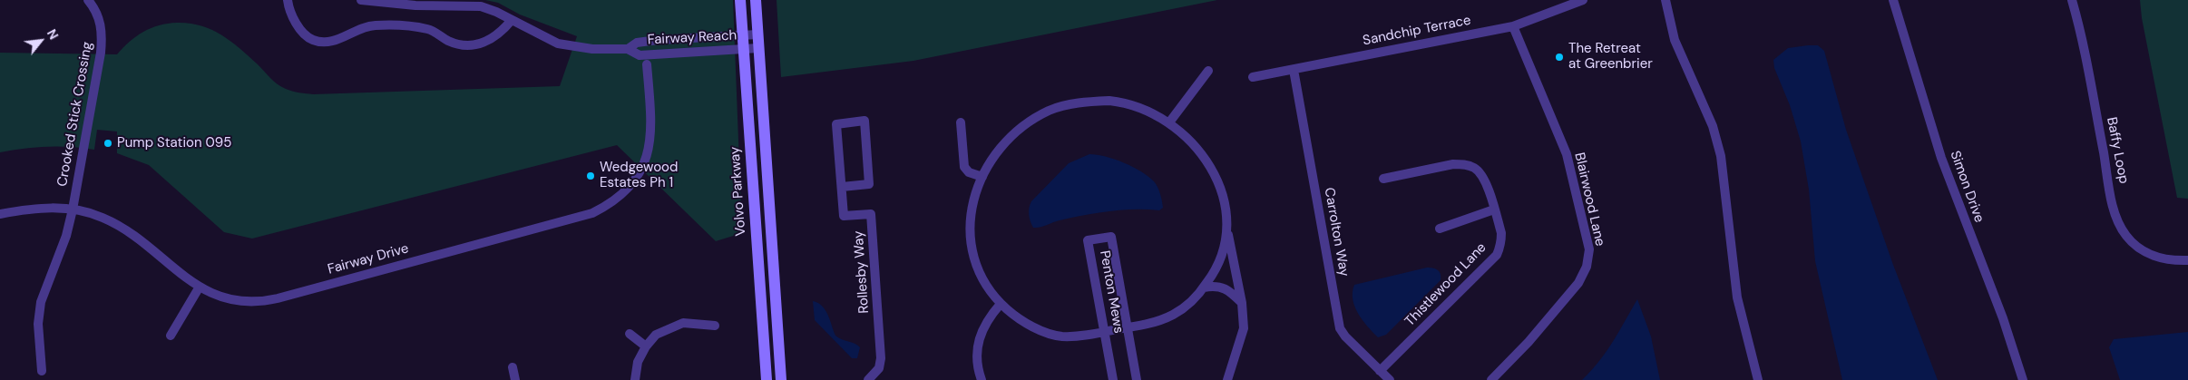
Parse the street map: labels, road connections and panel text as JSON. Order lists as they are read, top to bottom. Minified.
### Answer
{"streets":{"main road":["Volvo Parkway"],"street":["Sandchip Terrace","Fairway Reach","Crooked Stick Crossing","Baffy Loop","Simon Drive","Blairwood Lane","Carrolton Way","Fairway Drive","Rollesby Way","Thistlewood Lane","Penton Mews"]},"crossings":[["Sandchip Terrace","Blairwood Lane"],["Sandchip Terrace","Carrolton Way"],["Fairway Reach","Volvo Parkway"],["Crooked Stick Crossing","Fairway Drive"],["Carrolton Way","Thistlewood Lane"]],"places":["The Retreat at Greenbrier","Pump Station 095","Wedgewood Estates Ph 1"],"north":"top right"}
